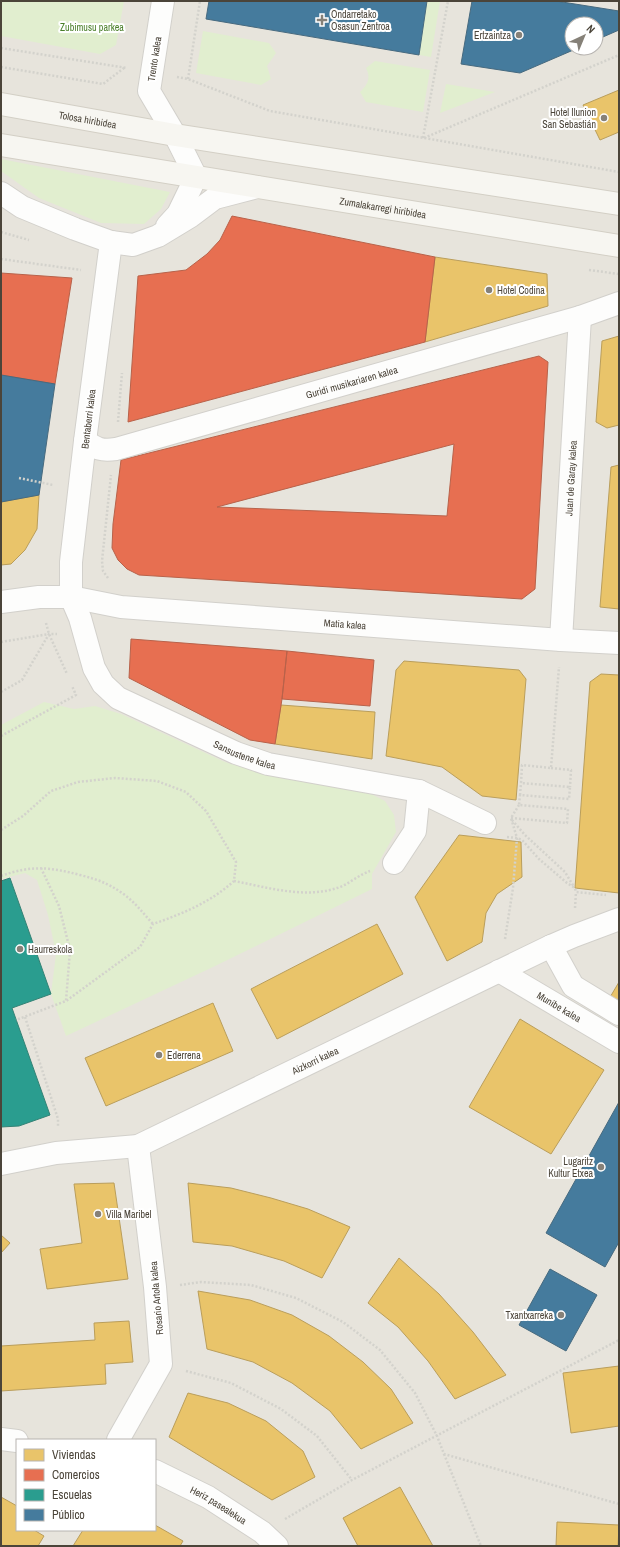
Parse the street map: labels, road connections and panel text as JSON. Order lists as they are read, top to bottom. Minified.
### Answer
{"streets":{"main road":["Tolosa hiribidea","Zumalakarregi hiribidea"],"street":["Trento kalea","Guridi musikariaren kalea","Bentaberri kalea","Juan de Garay kalea","Matia kalea","Sansustene kalea","Munibe kalea","Aizkorri kalea","Rosario Artola kalea","Heriz pasealekua"]},"crossings":[["Trento kalea","Tolosa hiribidea"],["Trento kalea","Zumalakarregi hiribidea"],["Guridi musikariaren kalea","Bentaberri kalea"],["Guridi musikariaren kalea","Juan de Garay kalea"],["Bentaberri kalea","Matia kalea"],["Bentaberri kalea","Sansustene kalea"],["Juan de Garay kalea","Matia kalea"],["Matia kalea","Sansustene kalea"],["Munibe kalea","Aizkorri kalea"],["Aizkorri kalea","Rosario Artola kalea"]],"parks":["Zubimusu parkea"],"places":{"health":["Ondarretako Osasun Zentroa"],"other":["Ertzaintza","Hotel Ilunion San Sebastián","Hotel Codina","Haurreskola","Ederrena","Lugaritz Kultur Etxea","Villa Maribel","Txantxarreka"]},"legend":["Viviendas","Comercios","Escuelas","Público"],"north":"top right"}
